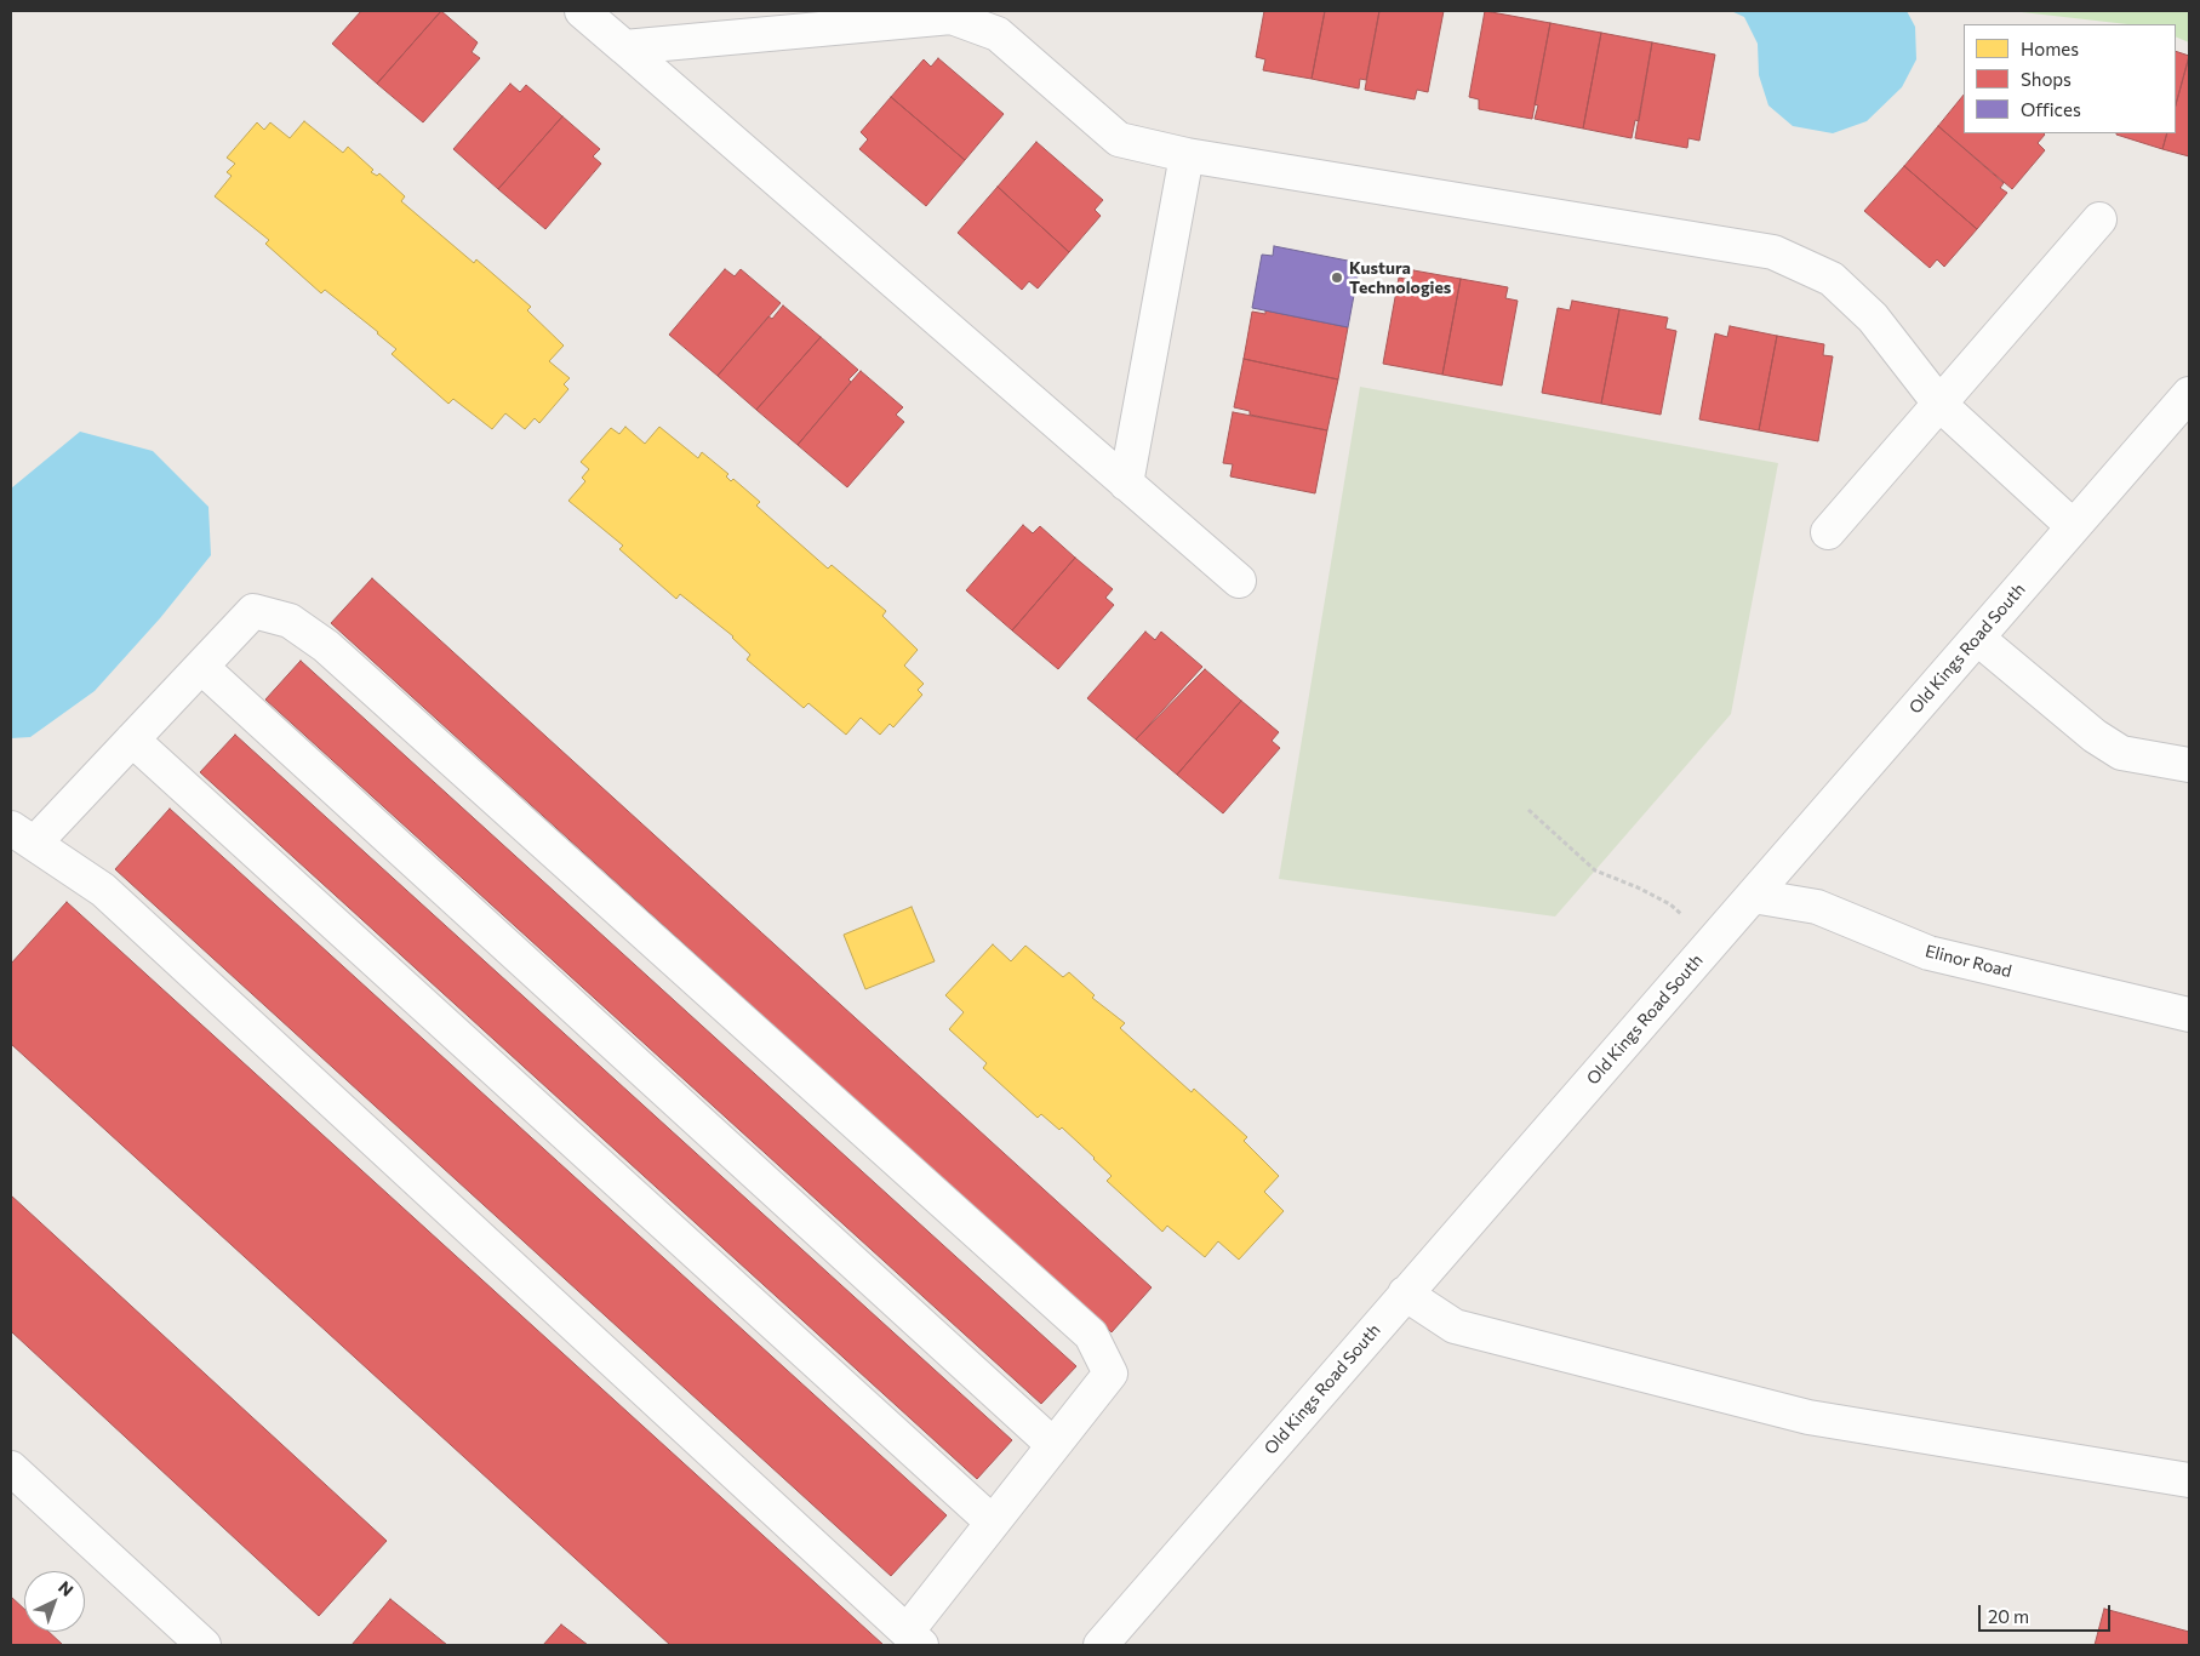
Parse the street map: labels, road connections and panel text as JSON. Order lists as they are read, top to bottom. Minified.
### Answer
{"streets":{"street":["Old Kings Road South","Elinor Road"]},"crossings":[["Old Kings Road South","Elinor Road"]],"places":["Kustura Technologies"],"legend":["Homes","Shops","Offices"],"scale_bar":"20 m","north":"top right"}
